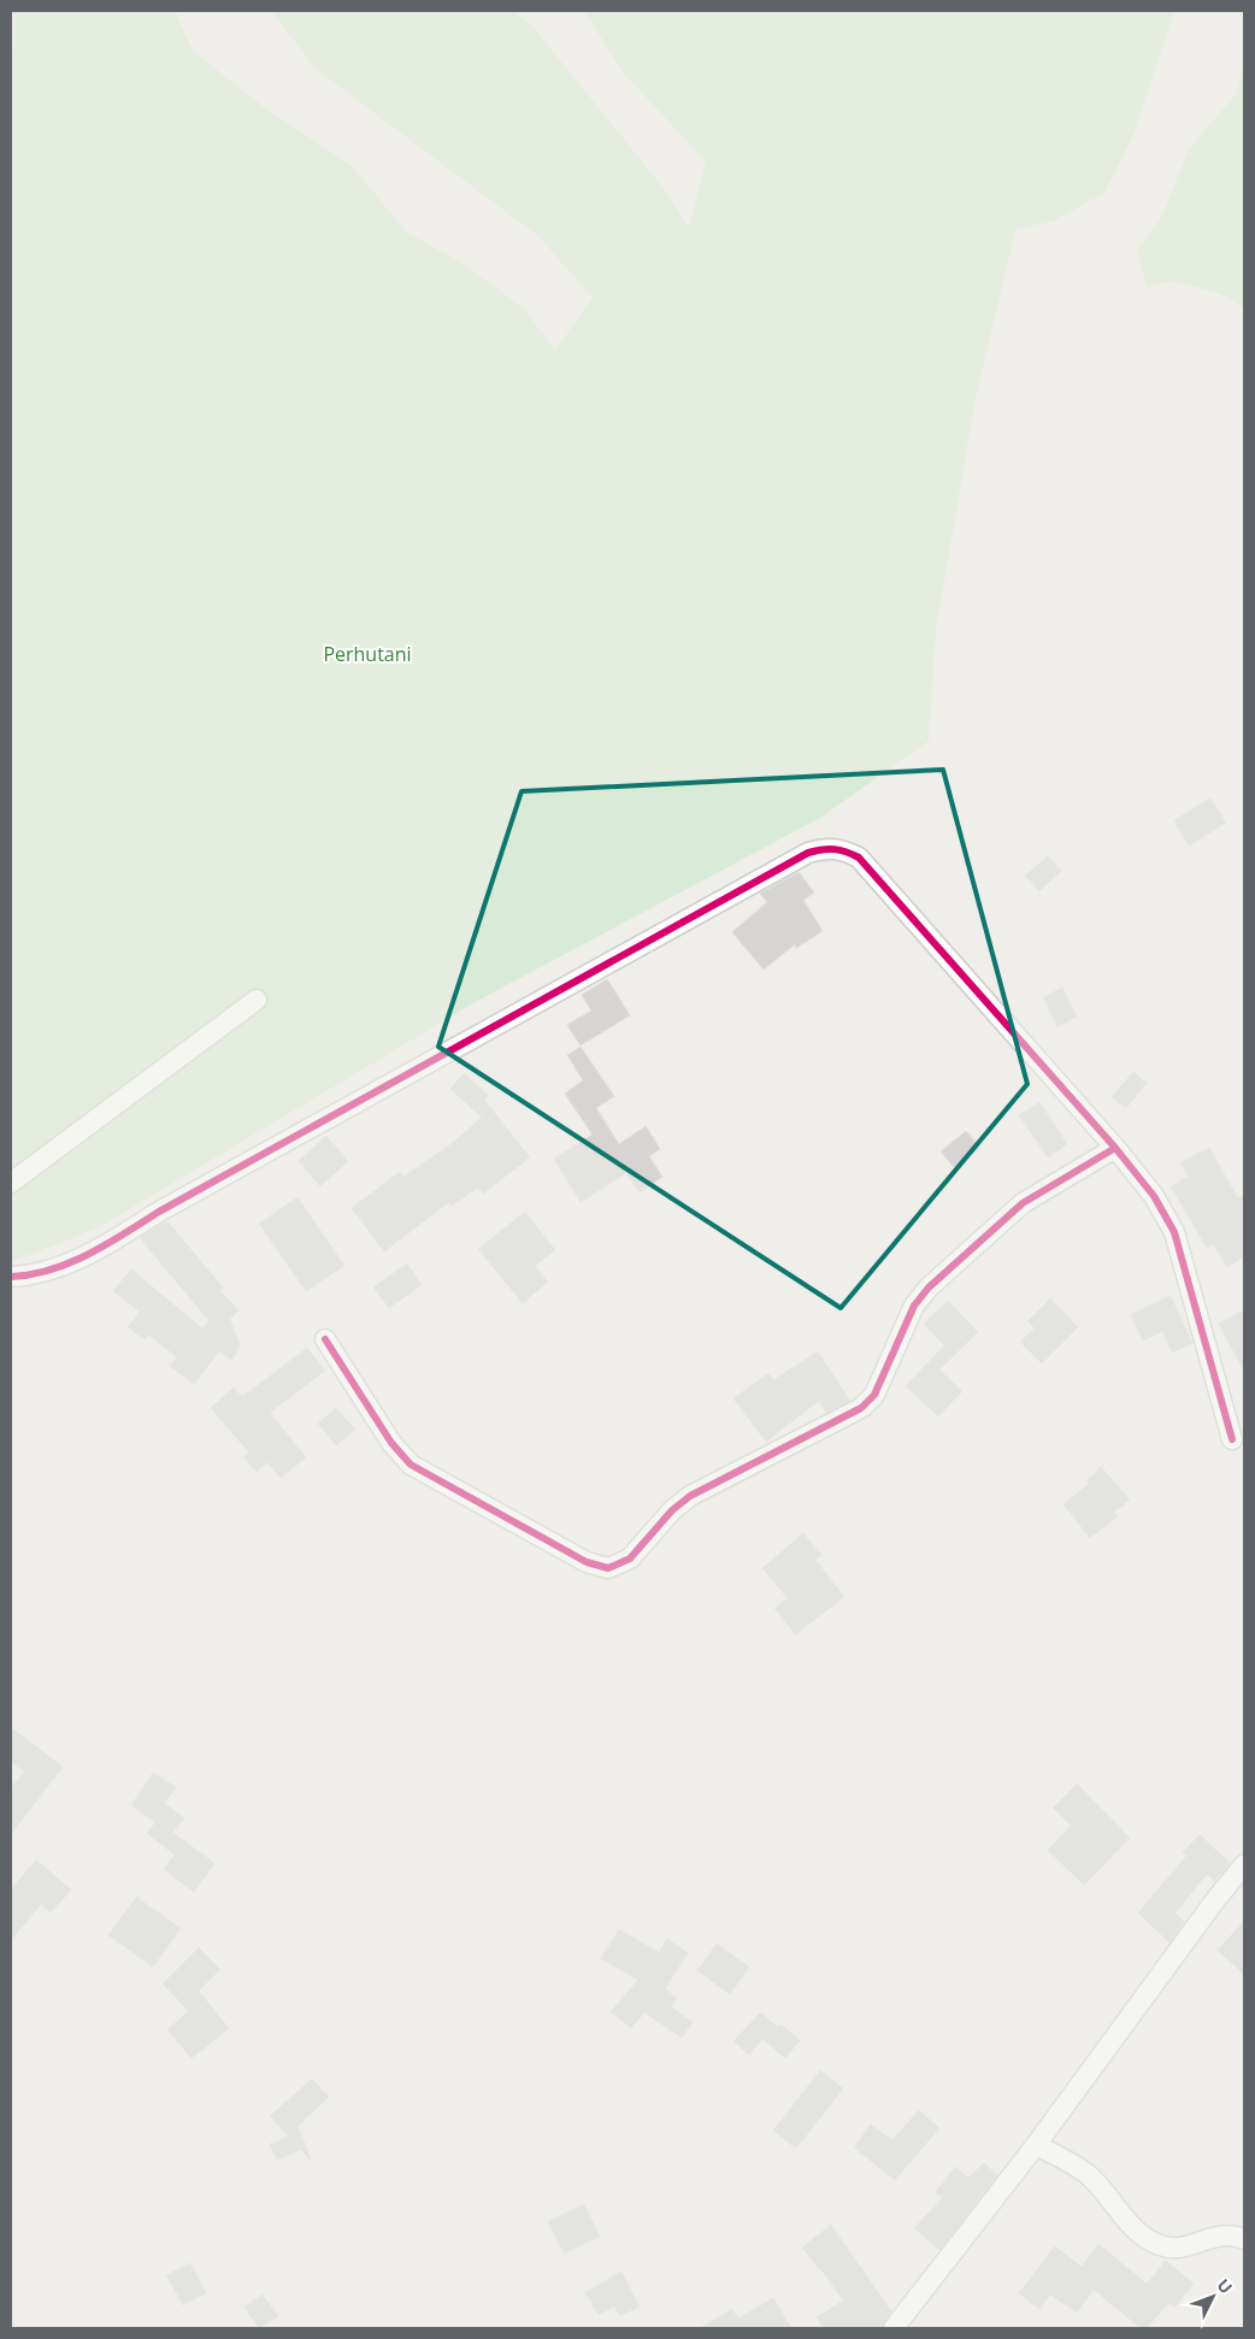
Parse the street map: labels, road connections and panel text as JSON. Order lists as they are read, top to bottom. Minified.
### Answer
{"parks":["Perhutani"],"north":"top right"}
